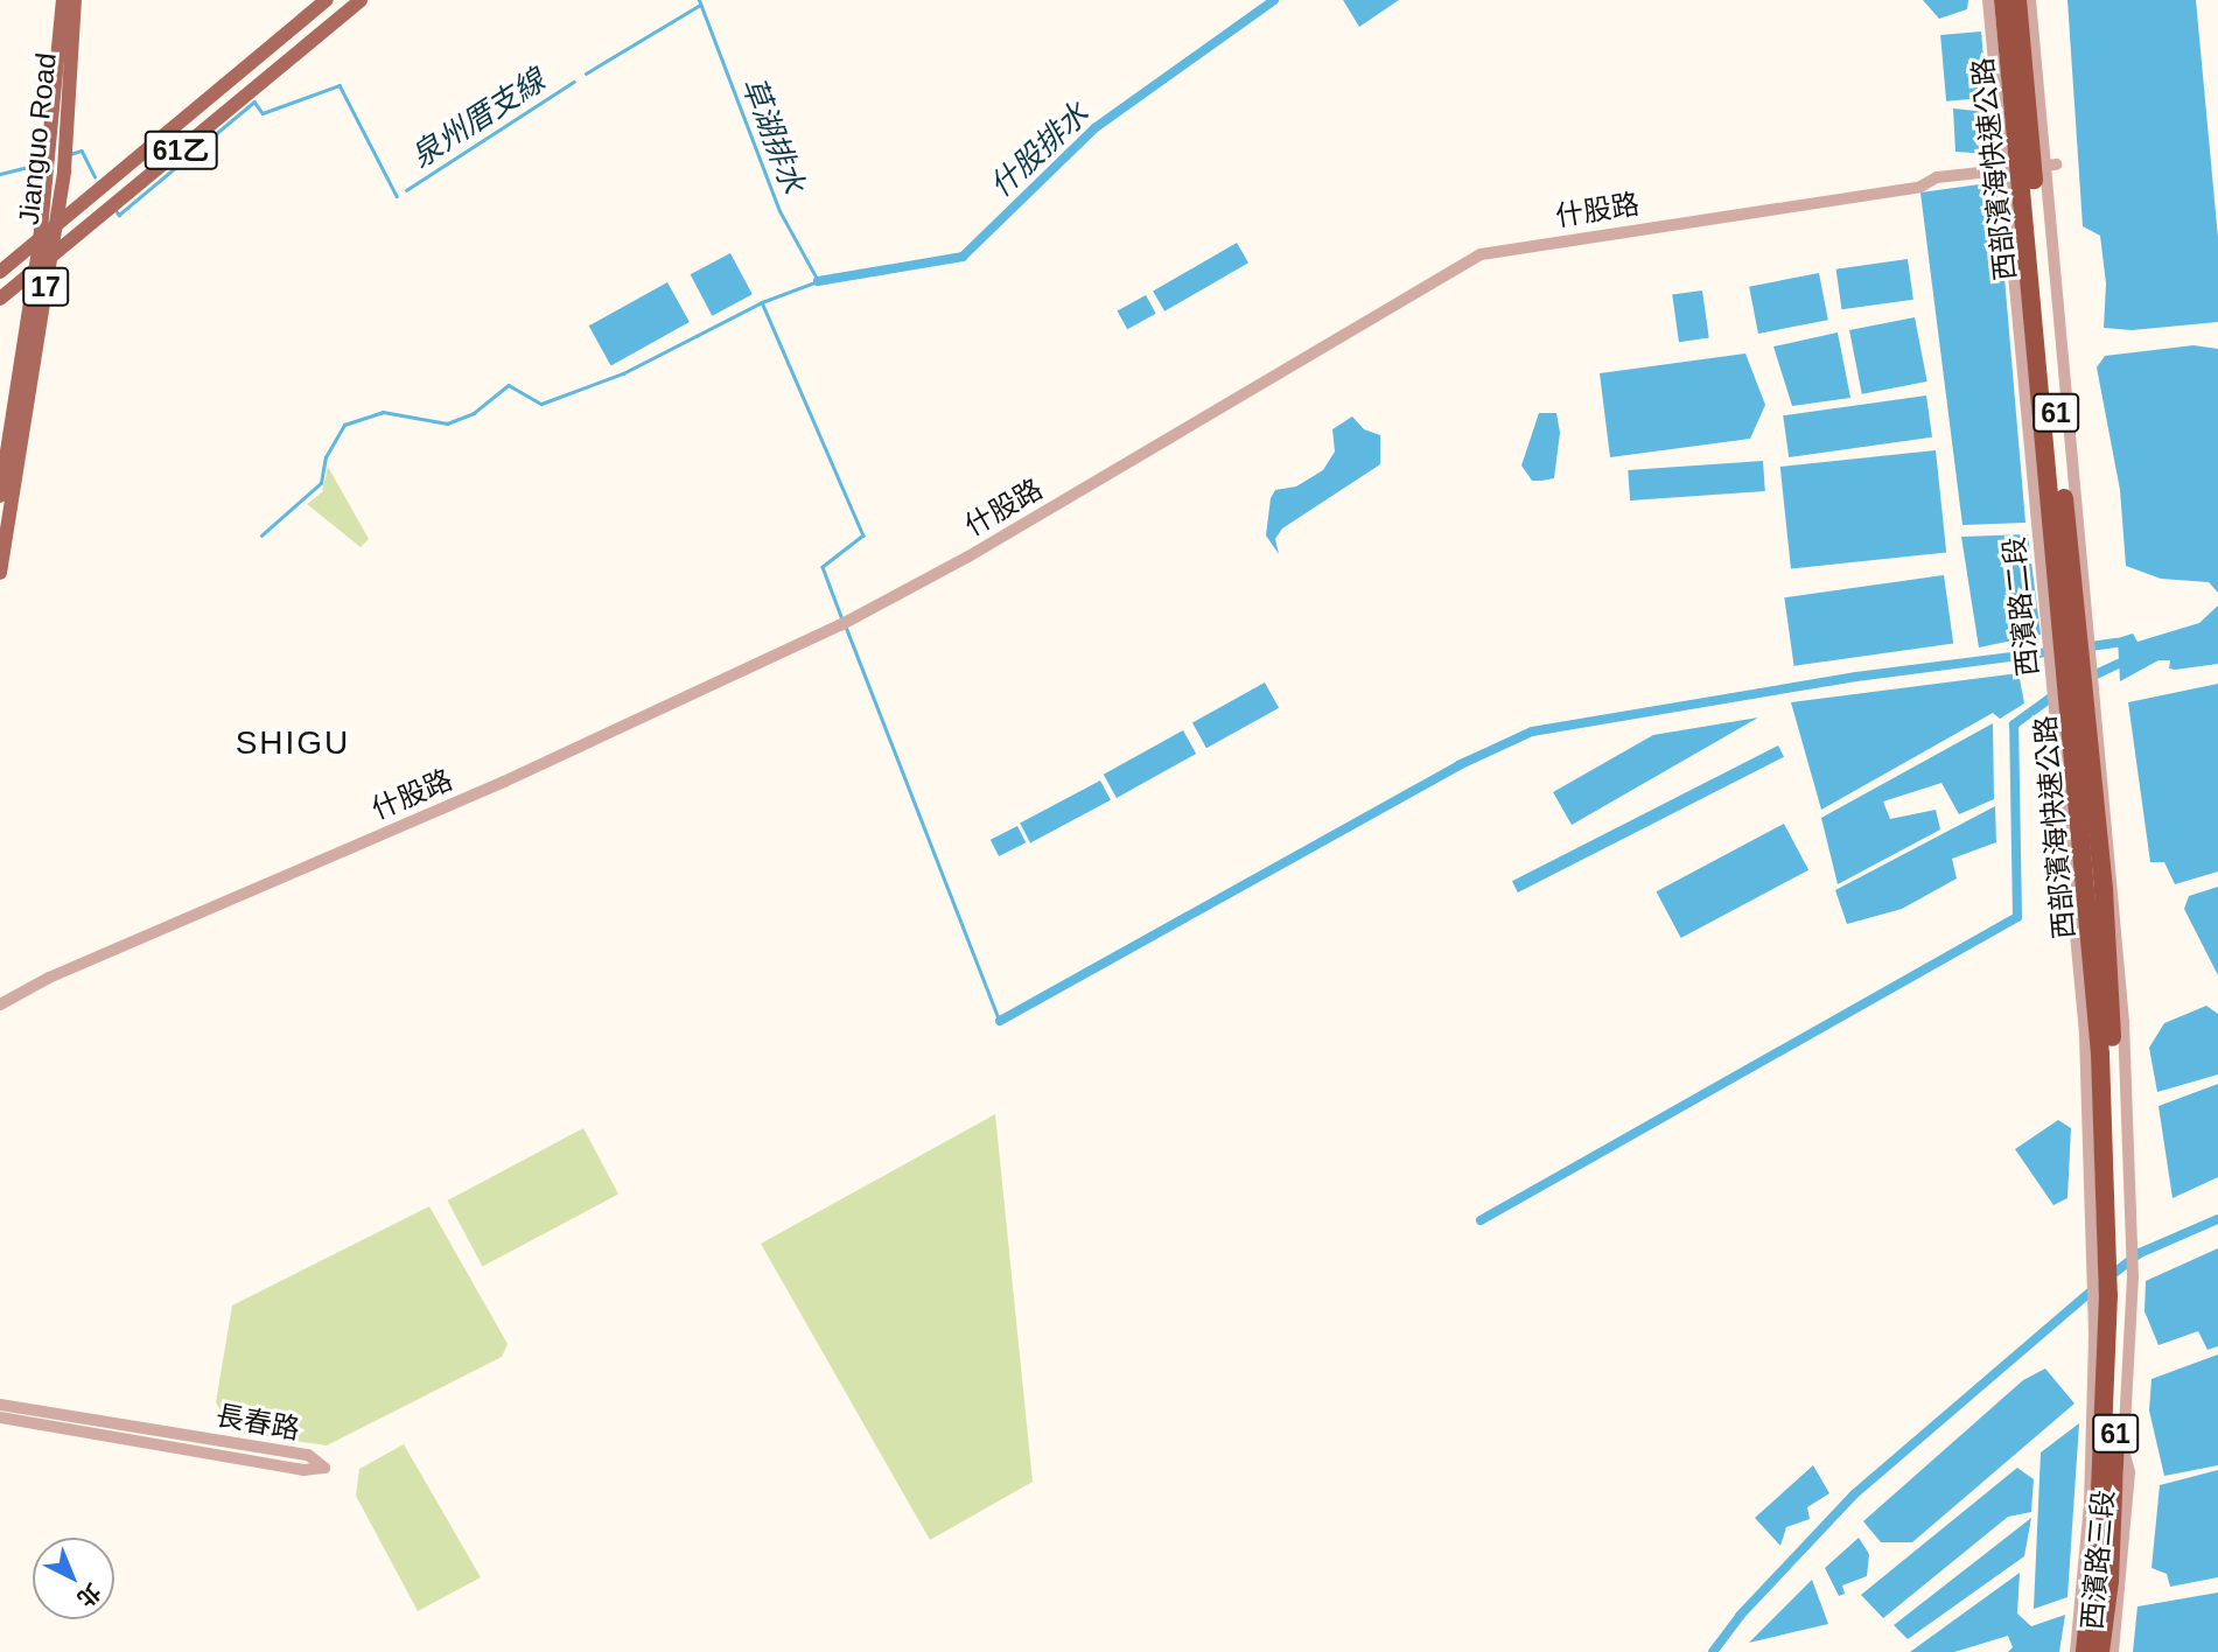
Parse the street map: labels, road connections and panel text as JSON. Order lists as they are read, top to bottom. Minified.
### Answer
{"streets":{"highway":["西部濱海快速公路","61"],"main road":["Jianguo Road","61乙","17"],"street":["什股路","西濱路二段","長春路","西濱路三段"]},"crossings":[["Jianguo Road","61乙"],["西部濱海快速公路","什股路"],["西部濱海快速公路","西濱路二段"],["西部濱海快速公路","西濱路三段"],["什股路","西濱路二段"]],"districts":["SHIGU"],"water":["泉州厝支線","草湖排水","什股排水"],"north":"bottom right"}
